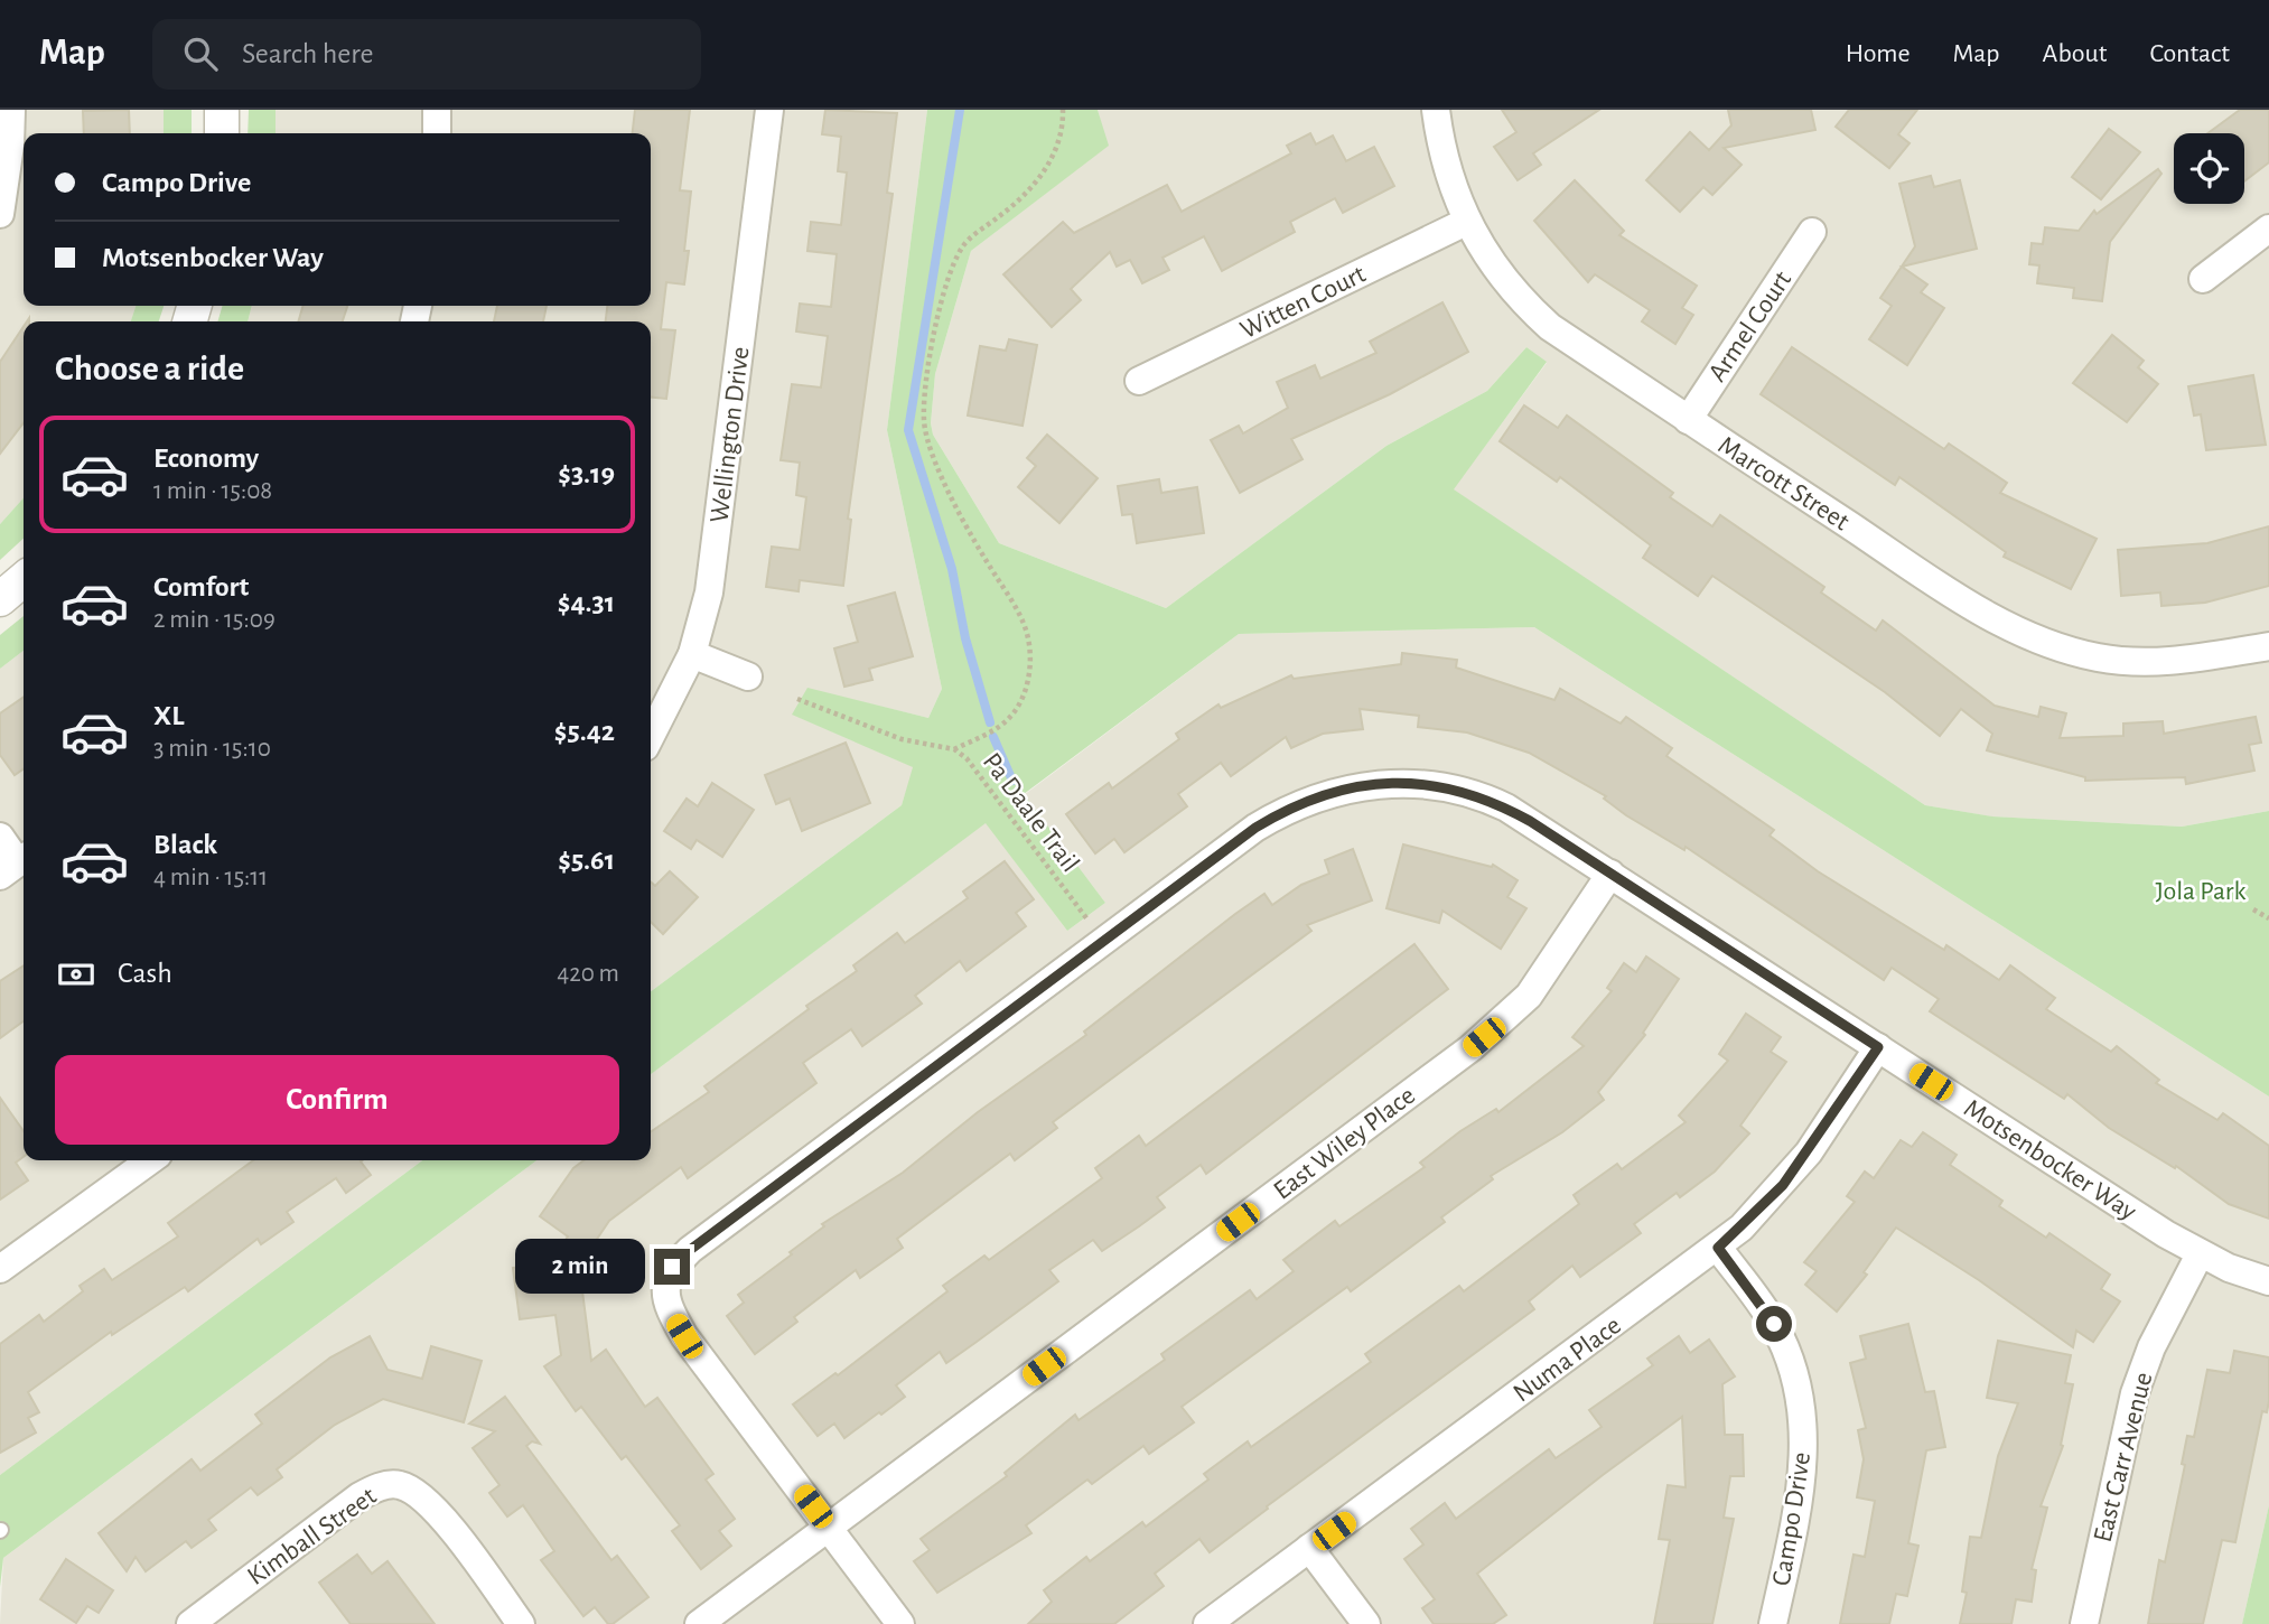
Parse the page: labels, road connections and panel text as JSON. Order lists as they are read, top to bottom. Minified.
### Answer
{"streets":{"street":["Witten Court","Armel Court","Wellington Drive","Marcott Street","East Wiley Place","Motsenbocker Way","Numa Place","East Carr Avenue","Campo Drive","Kimball Street"],"path":["Pa Daale Trail"]},"crossings":[["Witten Court","Marcott Street"],["Armel Court","Marcott Street"],["East Wiley Place","Motsenbocker Way"],["Motsenbocker Way","Numa Place"],["Motsenbocker Way","East Carr Avenue"],["Numa Place","Campo Drive"]],"parks":["Jola Park"],"page":{"header":"Map","search":"Search here","nav":["Home","Map","About","Contact"],"banner":["Campo Drive","Motsenbocker Way"],"heading":"Choose a ride","list":[{"name":"Economy","note":"1 min · 15:08","value":"$3.19"},{"name":"Comfort","note":"2 min · 15:09","value":"$4.31"},{"name":"XL","note":"3 min · 15:10","value":"$5.42"},{"name":"Black","note":"4 min · 15:11","value":"$5.61"}],"pay":["Cash","420 m"],"buttons":"Confirm","bubble":"2 min"}}
